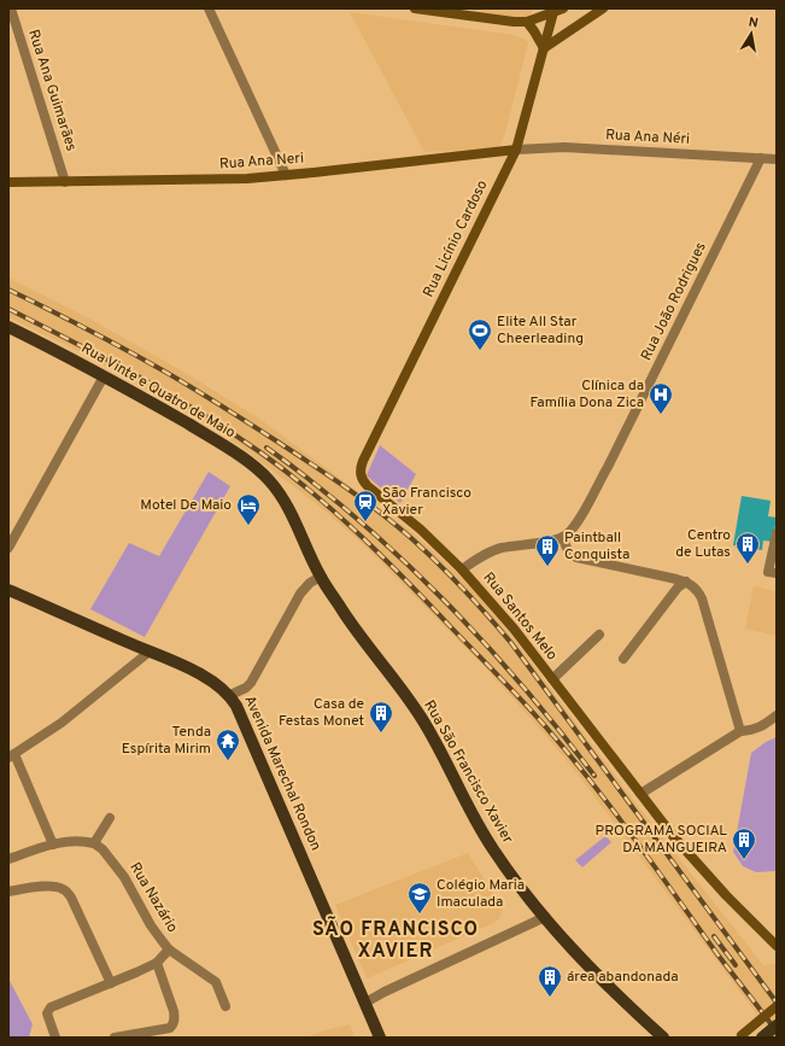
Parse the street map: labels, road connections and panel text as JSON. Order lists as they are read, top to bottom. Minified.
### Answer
{"streets":{"main road":["Rua Ana Neri","Rua Licínio Cardoso","Rua Vinte e Quatro de Maio","Rua Santos Melo","Rua São Francisco Xavier","Avenida Marechal Rondon"],"street":["Rua Ana Guimarães","Rua Ana Néri","Rua João Rodrigues","Rua Nazário"]},"crossings":[["Rua Ana Guimarães","Rua Ana Neri"],["Rua Ana Néri","Rua Ana Neri"],["Rua Ana Néri","Rua Licínio Cardoso"],["Rua Ana Néri","Rua João Rodrigues"],["Rua Ana Neri","Rua Licínio Cardoso"],["Rua Licínio Cardoso","Rua Santos Melo"],["Rua Vinte e Quatro de Maio","Rua São Francisco Xavier"]],"districts":["SÃO FRANCISCO XAVIER"],"places":{"sports":["Elite All Star Cheerleading"],"hospital":["Clínica da Família Dona Zica"],"station":["São Francisco Xavier"],"hotel":["Motel De Maio"],"building":["Centro de Lutas","Paintball Conquista","Casa de Festas Monet","PROGRAMA SOCIAL DA MANGUEIRA","área abandonada"],"temple":["Tenda Espírita Mirim"],"school or university":["Colégio Maria Imaculada"]},"north":"top"}
